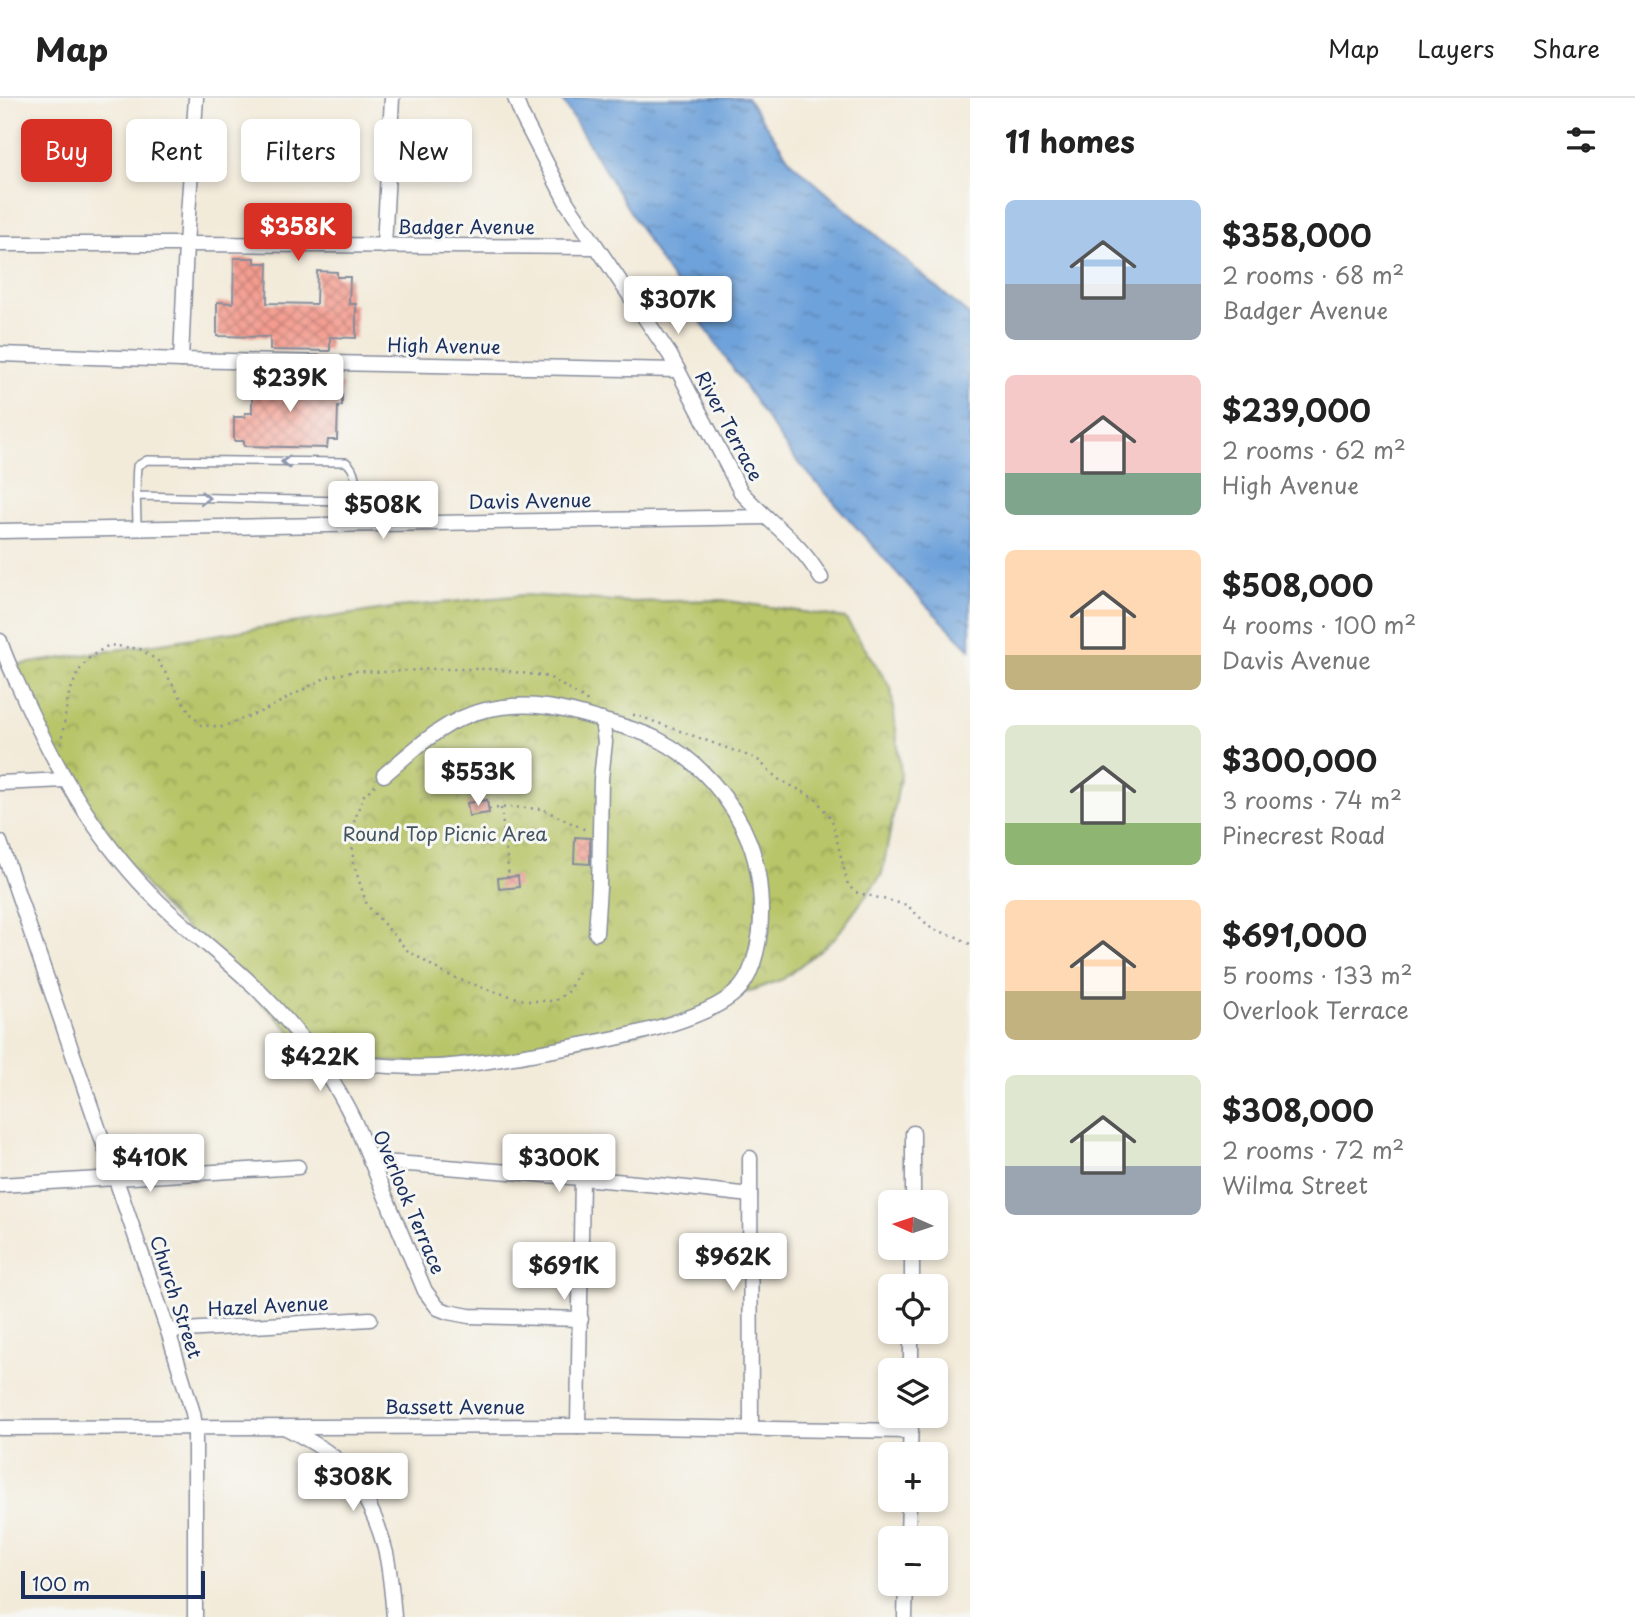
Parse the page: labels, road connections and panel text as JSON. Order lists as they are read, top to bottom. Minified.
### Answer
{"streets":{"street":["Badger Avenue","High Avenue","River Terrace","Davis Avenue","Overlook Terrace","Church Street","Hazel Avenue","Bassett Avenue"]},"crossings":[["Badger Avenue","River Terrace"],["High Avenue","River Terrace"],["River Terrace","Davis Avenue"],["Church Street","Hazel Avenue"],["Church Street","Bassett Avenue"]],"parks":["Round Top Picnic Area"],"scale_bar":"100 m","north":"left","page":{"header":"Map","nav":["Map","Layers","Share"],"heading":"11 homes","chip":["Buy","Rent","Filters","New"],"list":[{"name":"$358,000","note":"2 rooms · 68 m² · Badger Avenue"},{"name":"$239,000","note":"2 rooms · 62 m² · High Avenue"},{"name":"$508,000","note":"4 rooms · 100 m² · Davis Avenue"},{"name":"$300,000","note":"3 rooms · 74 m² · Pinecrest Road"},{"name":"$691,000","note":"5 rooms · 133 m² · Overlook Terrace"},{"name":"$308,000","note":"2 rooms · 72 m² · Wilma Street"}],"price":["$358K","$307K","$239K","$508K","$553K","$422K","$410K","$300K","$962K","$691K","$308K"],"map_buttons":["+","−"],"scale":"100 m"}}
